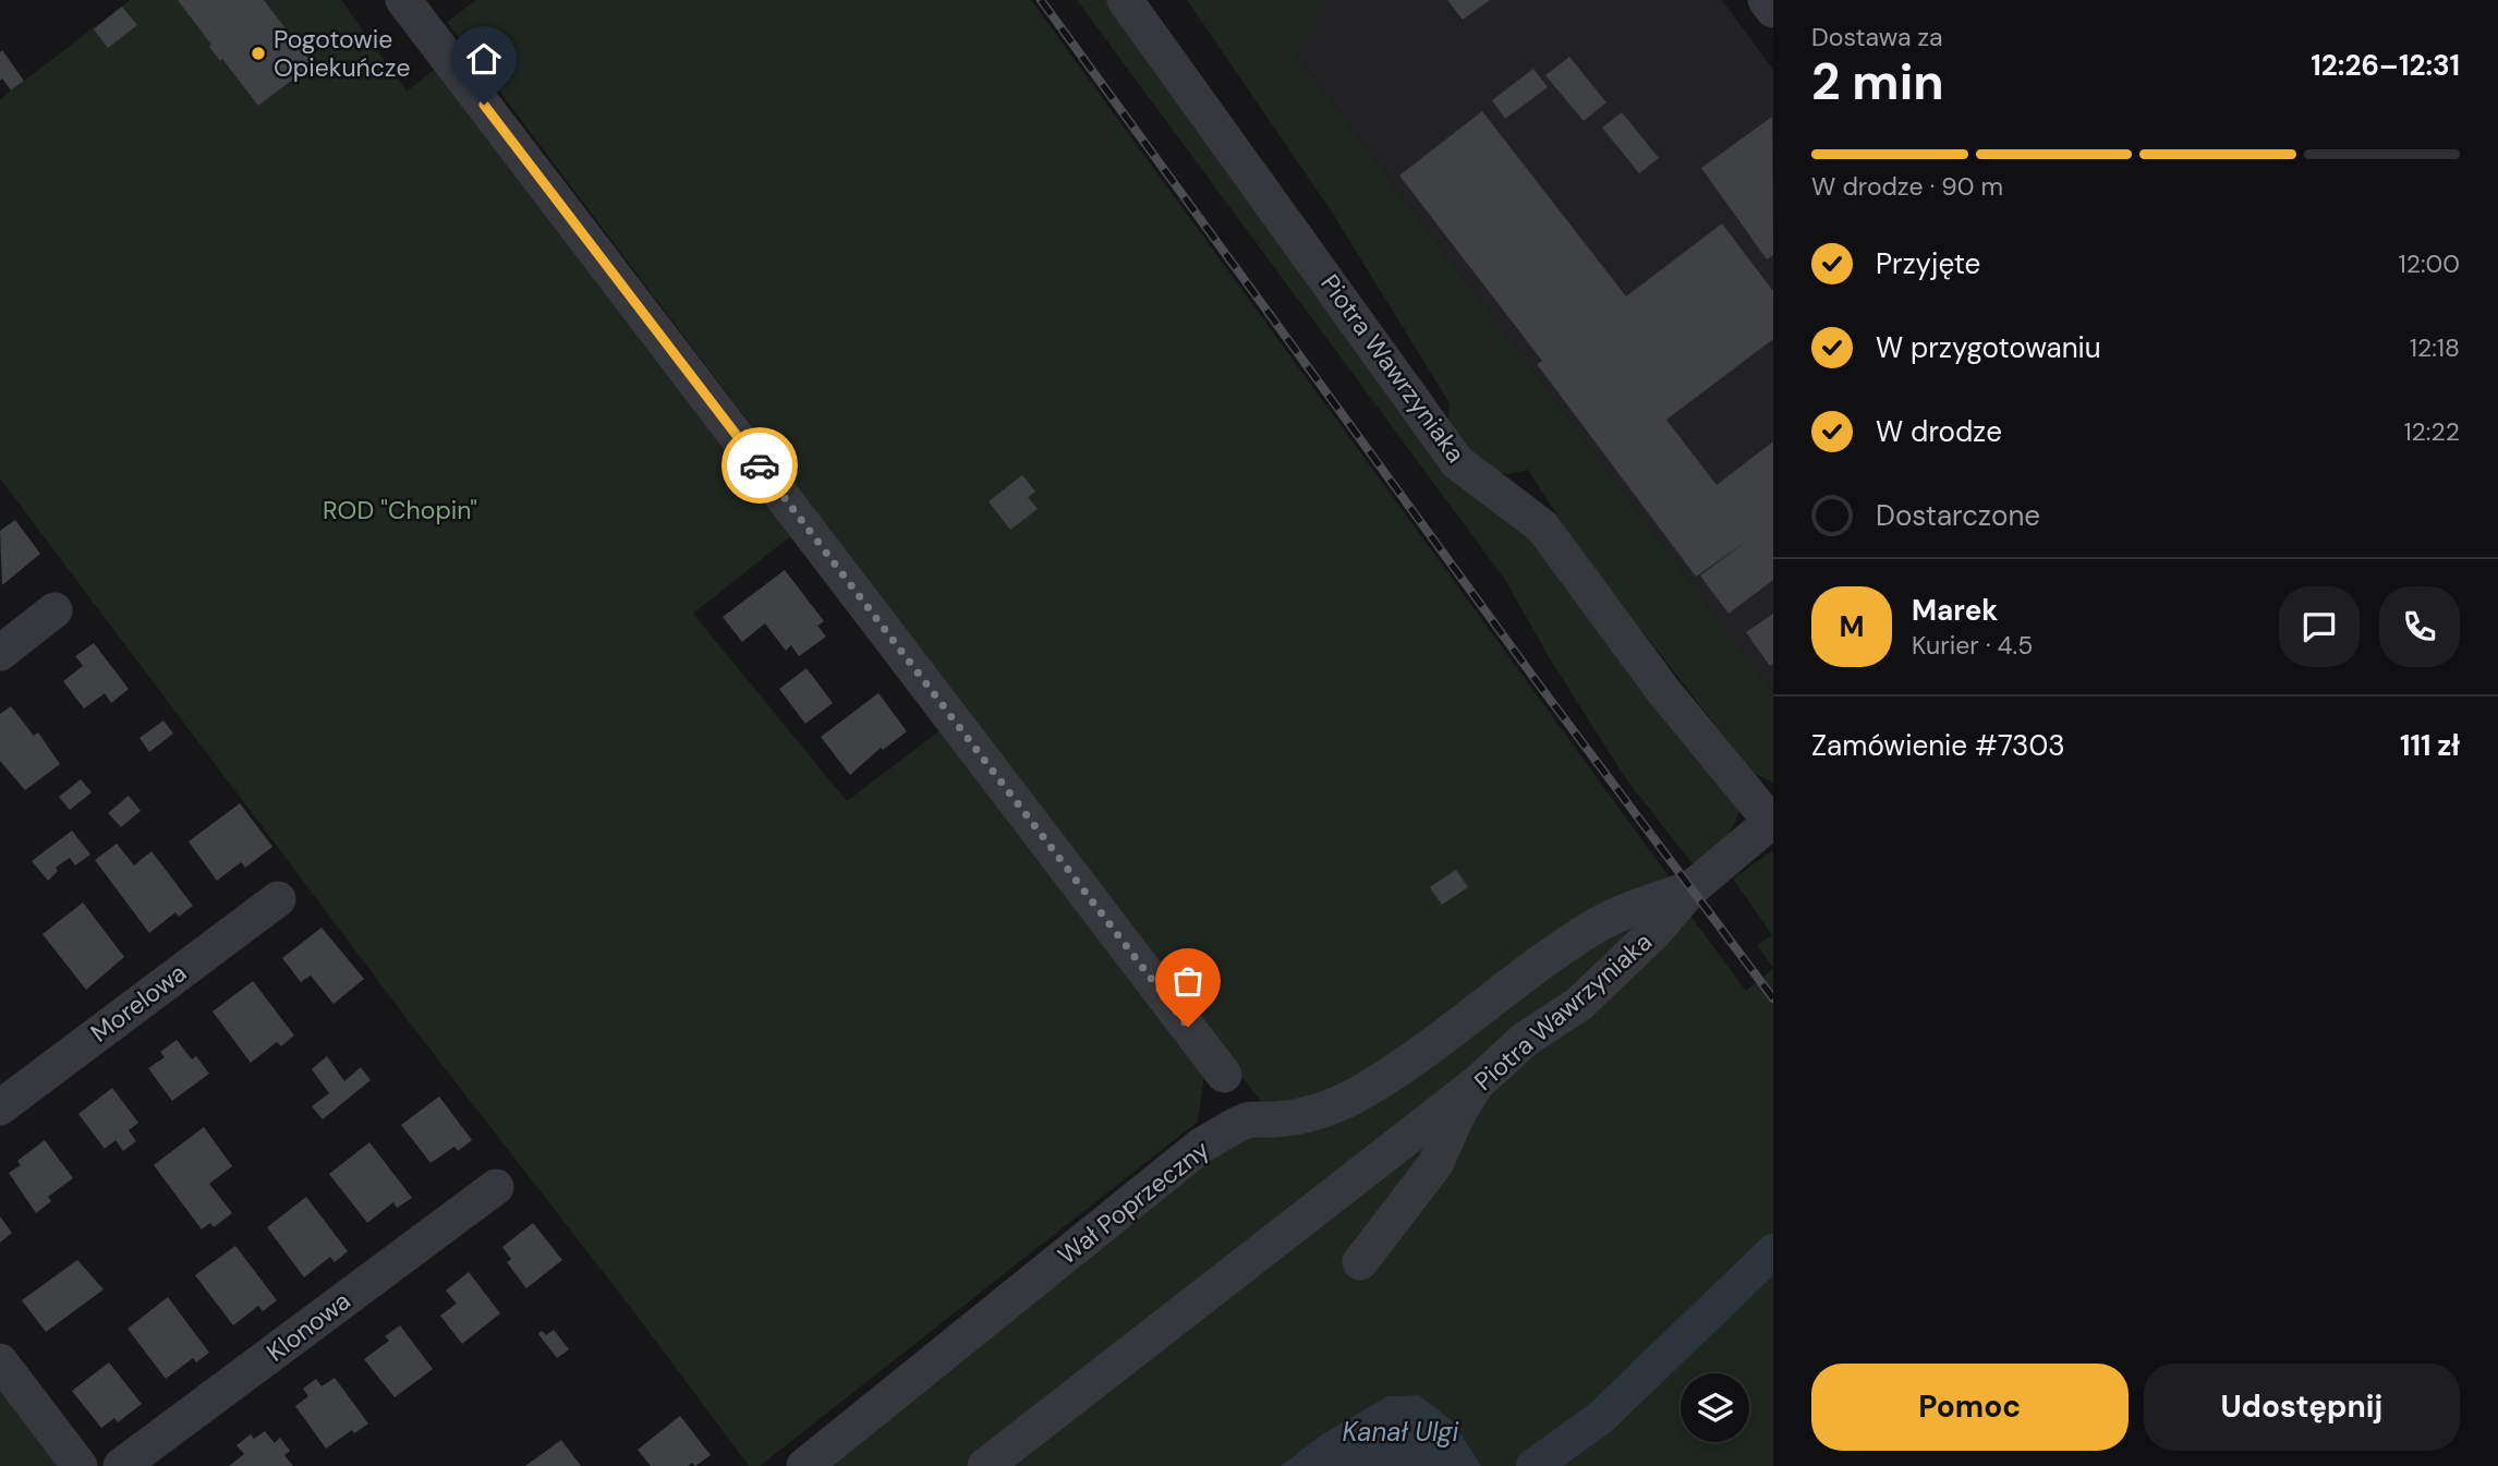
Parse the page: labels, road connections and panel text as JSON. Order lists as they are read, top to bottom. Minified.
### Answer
{"streets":{"street":["Piotra Wawrzyniaka","Morelowa","Wał Poprzeczny","Klonowa"]},"crossings":[["Piotra Wawrzyniaka","Wał Poprzeczny"]],"water":["Kanał Ulgi"],"parks":["ROD \"Chopin\""],"places":["Pogotowie Opiekuńcze"],"page":{"heading":["2 min","Dostawa za","12:26–12:31"],"panel":["Marek","Kurier · 4.5","Zamówienie #7303","111 zł"],"bar":"W drodze · 90 m","list":[["Przyjęte","12:00"],["W przygotowaniu","12:18"],["W drodze","12:22"],"Dostarczone"],"round":"M","buttons":["Pomoc","Udostępnij"]}}
